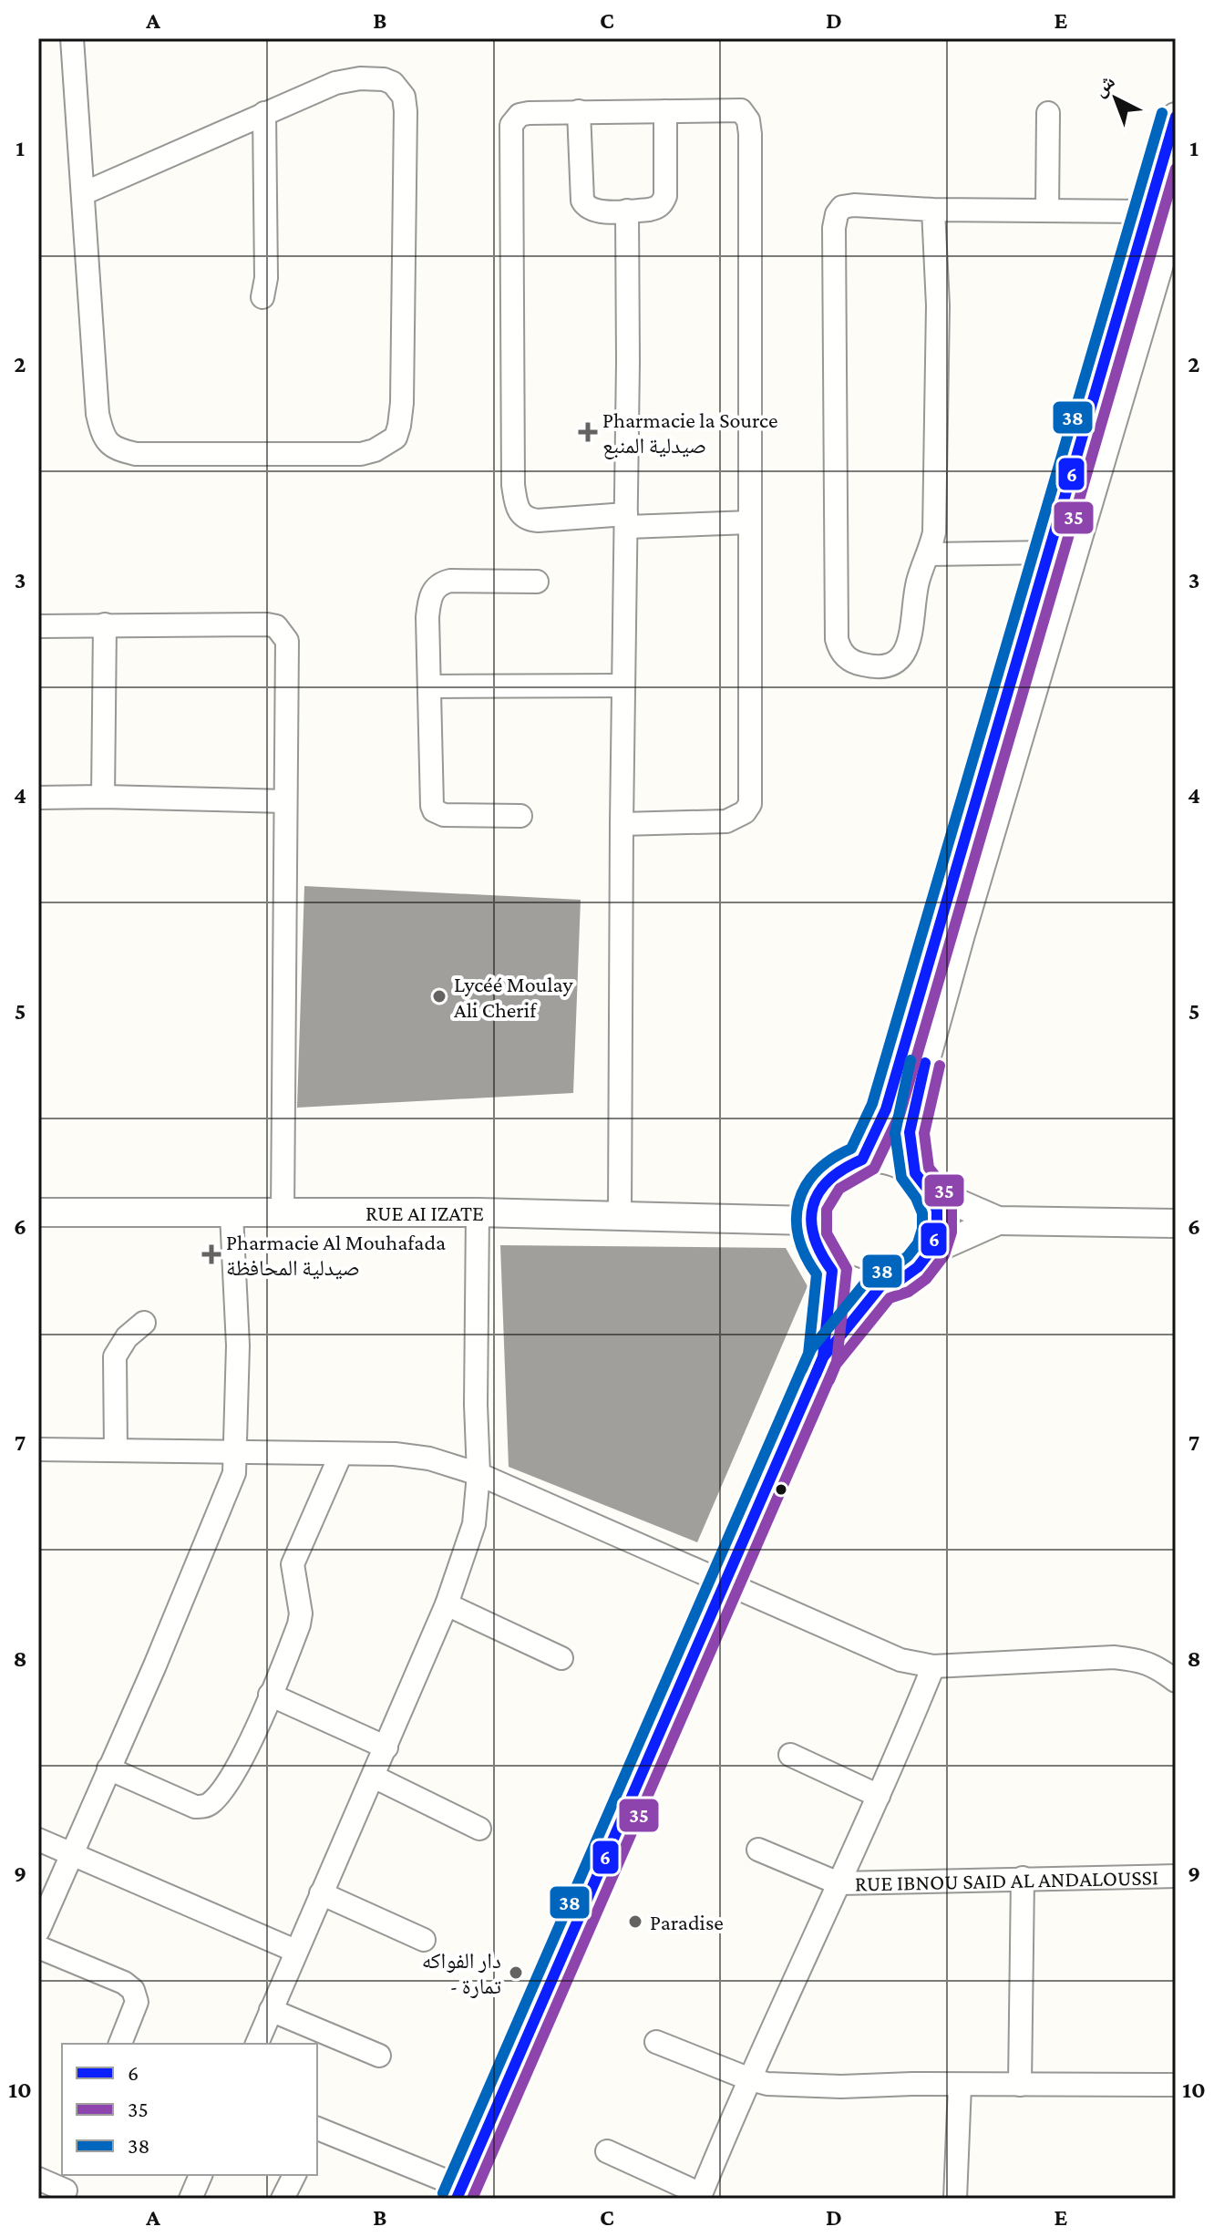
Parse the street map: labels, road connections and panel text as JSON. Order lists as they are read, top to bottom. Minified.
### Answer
{"streets":{"street":["RUE AI IZATE","RUE IBNOU SAID AL ANDALOUSSI"]},"places":{"health":["Pharmacie la Source صيدلية المنبع","Pharmacie Al Mouhafada صيدلية المحافظة"],"other":["Lycéé Moulay Ali Cherif","Paradise","دار الفواكه - تمارة"]},"lines":["transit line 38","transit line 6","transit line 35"],"legend":["6","35","38"],"north":"top left","grid":{"columns":["A","B","C","D","E"],"rows":["1","2","3","4","5","6","7","8","9","10"]}}
